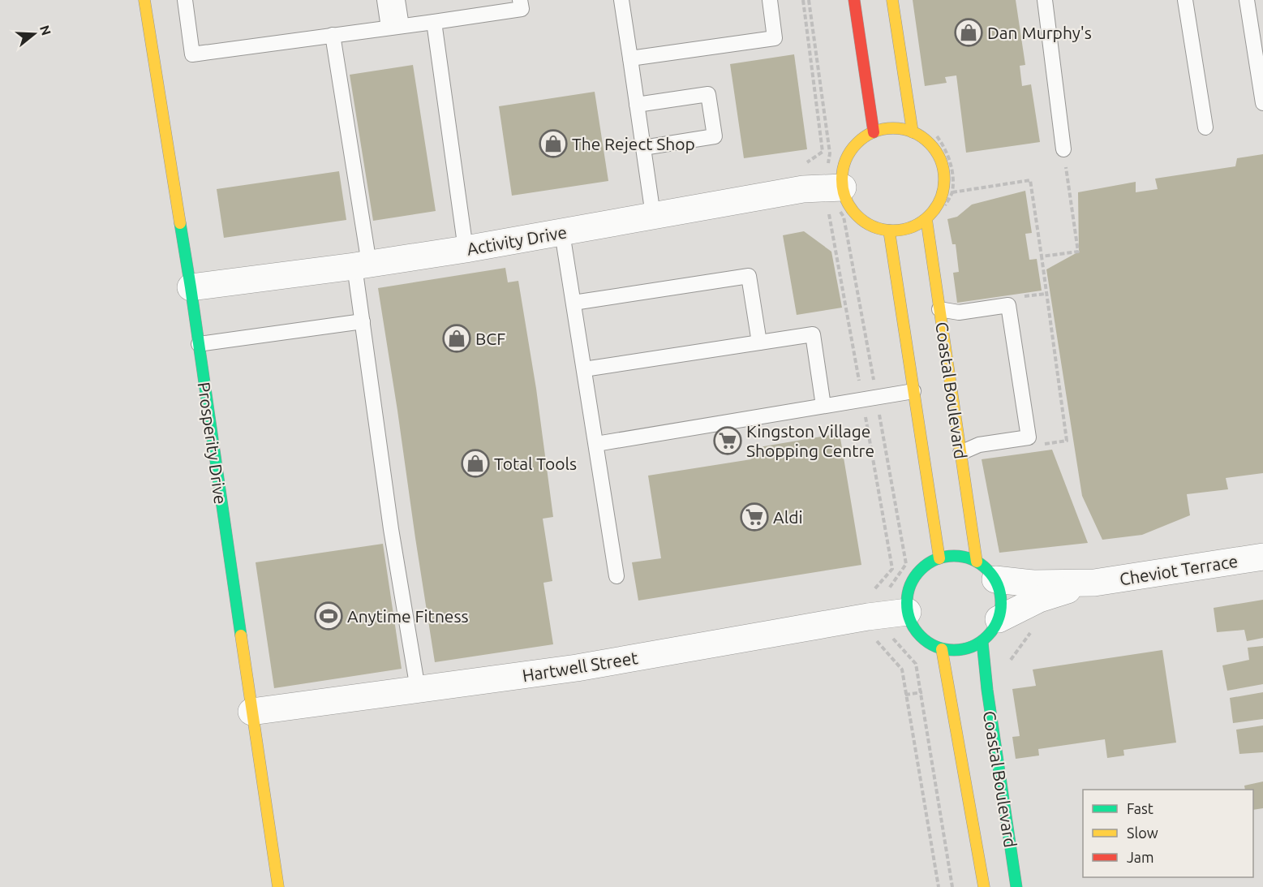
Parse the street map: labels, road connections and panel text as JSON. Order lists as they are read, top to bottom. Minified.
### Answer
{"streets":{"street":["Activity Drive","Coastal Boulevard","Prosperity Drive","Cheviot Terrace","Hartwell Street"]},"crossings":[["Activity Drive","Coastal Boulevard"],["Activity Drive","Prosperity Drive"],["Coastal Boulevard","Cheviot Terrace"],["Coastal Boulevard","Hartwell Street"],["Prosperity Drive","Hartwell Street"],["Cheviot Terrace","Hartwell Street"]],"places":{"shop":["Dan Murphy's","The Reject Shop","BCF","Total Tools"],"supermarket":["Kingston Village Shopping Centre","Aldi"],"sports":["Anytime Fitness"]},"legend":["Fast","Slow","Jam"],"north":"right"}
